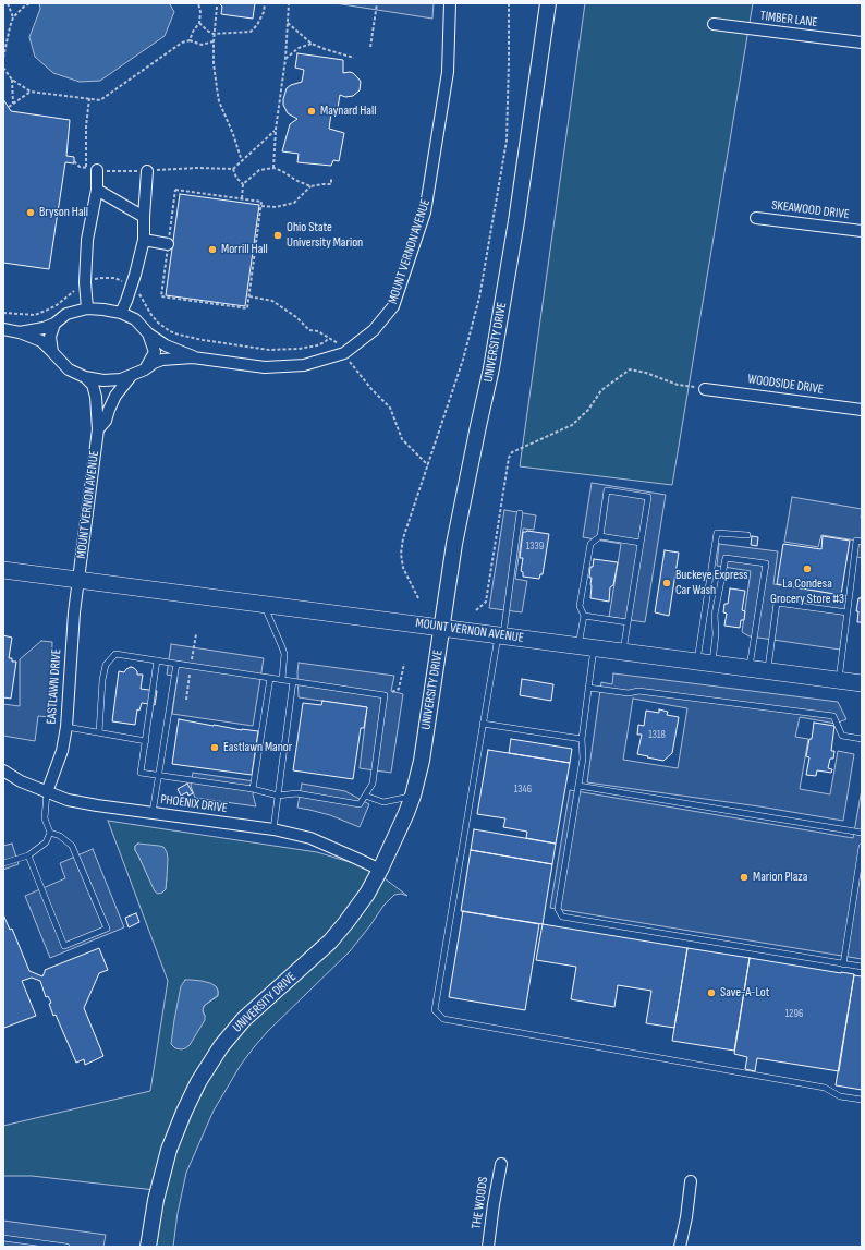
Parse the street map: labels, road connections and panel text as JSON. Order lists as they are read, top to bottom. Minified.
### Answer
{"streets":{"main road":["MOUNT VERNON AVENUE"],"street":["TIMBER LANE","SKEAWOOD DRIVE","UNIVERSITY DRIVE","WOODSIDE DRIVE","EASTLAWN DRIVE","PHOENIX DRIVE","THE WOODS"]},"crossings":[["MOUNT VERNON AVENUE","UNIVERSITY DRIVE"],["MOUNT VERNON AVENUE","EASTLAWN DRIVE"],["UNIVERSITY DRIVE","PHOENIX DRIVE"],["EASTLAWN DRIVE","PHOENIX DRIVE"]],"places":["Maynard Hall","Bryson Hall","Ohio State University Marion","Morrill Hall","La Condesa Grocery Store #3","Buckeye Express Car Wash","Eastlawn Manor","Marion Plaza","Save-A-Lot"],"house_numbers":["1339","1318","1346","1296"]}
